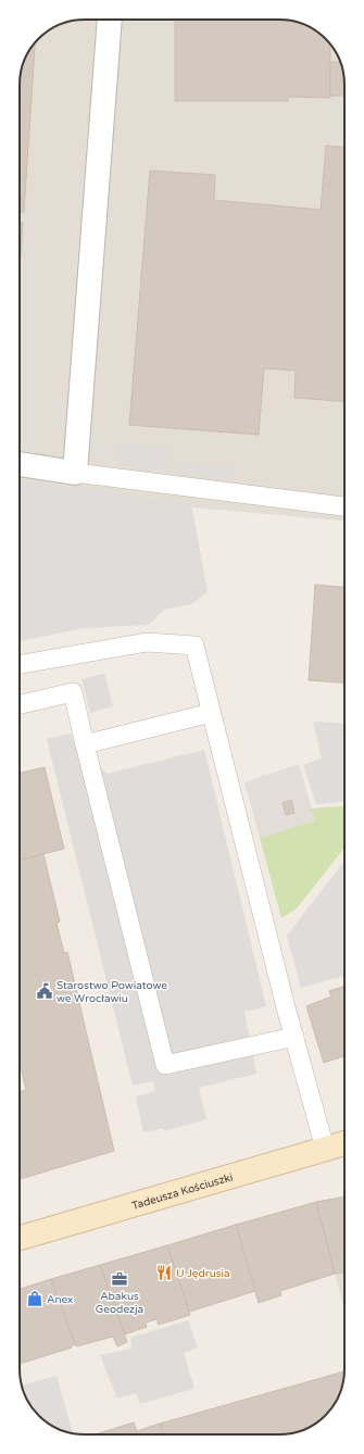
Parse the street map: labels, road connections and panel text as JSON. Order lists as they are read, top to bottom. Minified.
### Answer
{"streets":{"street":["Tadeusza Kościuszki"]},"places":{"public building":["Starostwo Powiatowe we Wrocławiu"],"restaurant":["U Jędrusia"],"office":["Abakus Geodezja"],"shop":["Anex"]}}
